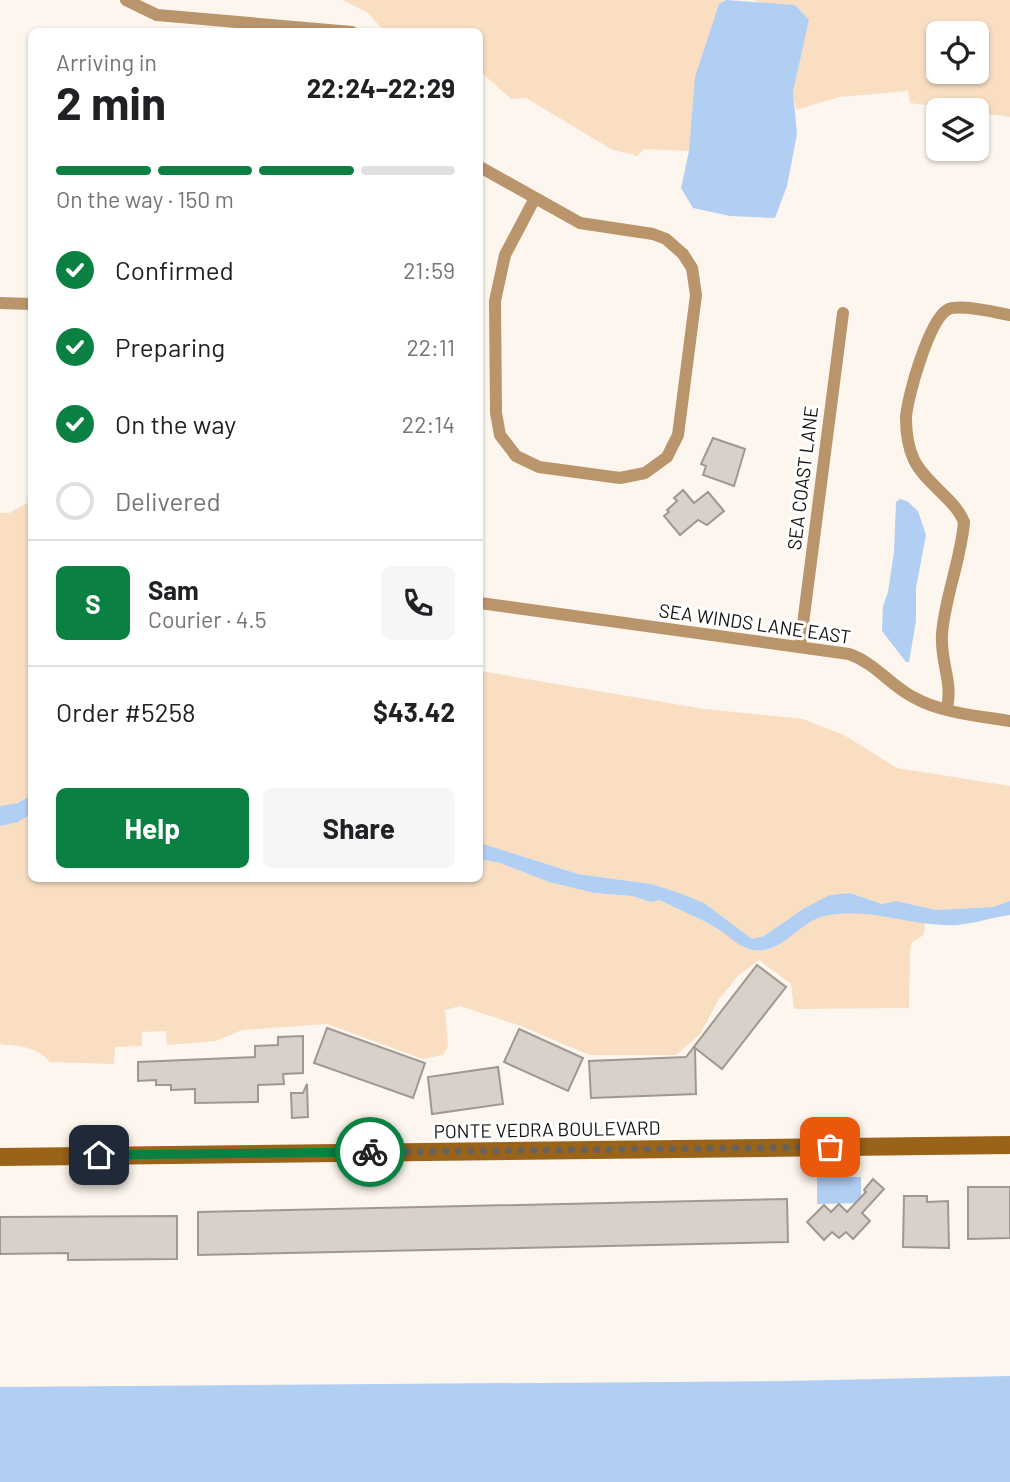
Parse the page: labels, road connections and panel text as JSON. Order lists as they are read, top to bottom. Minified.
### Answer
{"streets":{"street":["SEA COAST LANE","SEA WINDS LANE EAST","PONTE VEDRA BOULEVARD"]},"crossings":[["SEA COAST LANE","SEA WINDS LANE EAST"]],"page":{"heading":["2 min","Arriving in","22:24–22:29"],"panel":["Sam","Courier · 4.5","Order #5258","$43.42"],"bar":"On the way · 150 m","list":[["Confirmed","21:59"],["Preparing","22:11"],["On the way","22:14"],"Delivered"],"round":"S","buttons":["Help","Share"]}}
